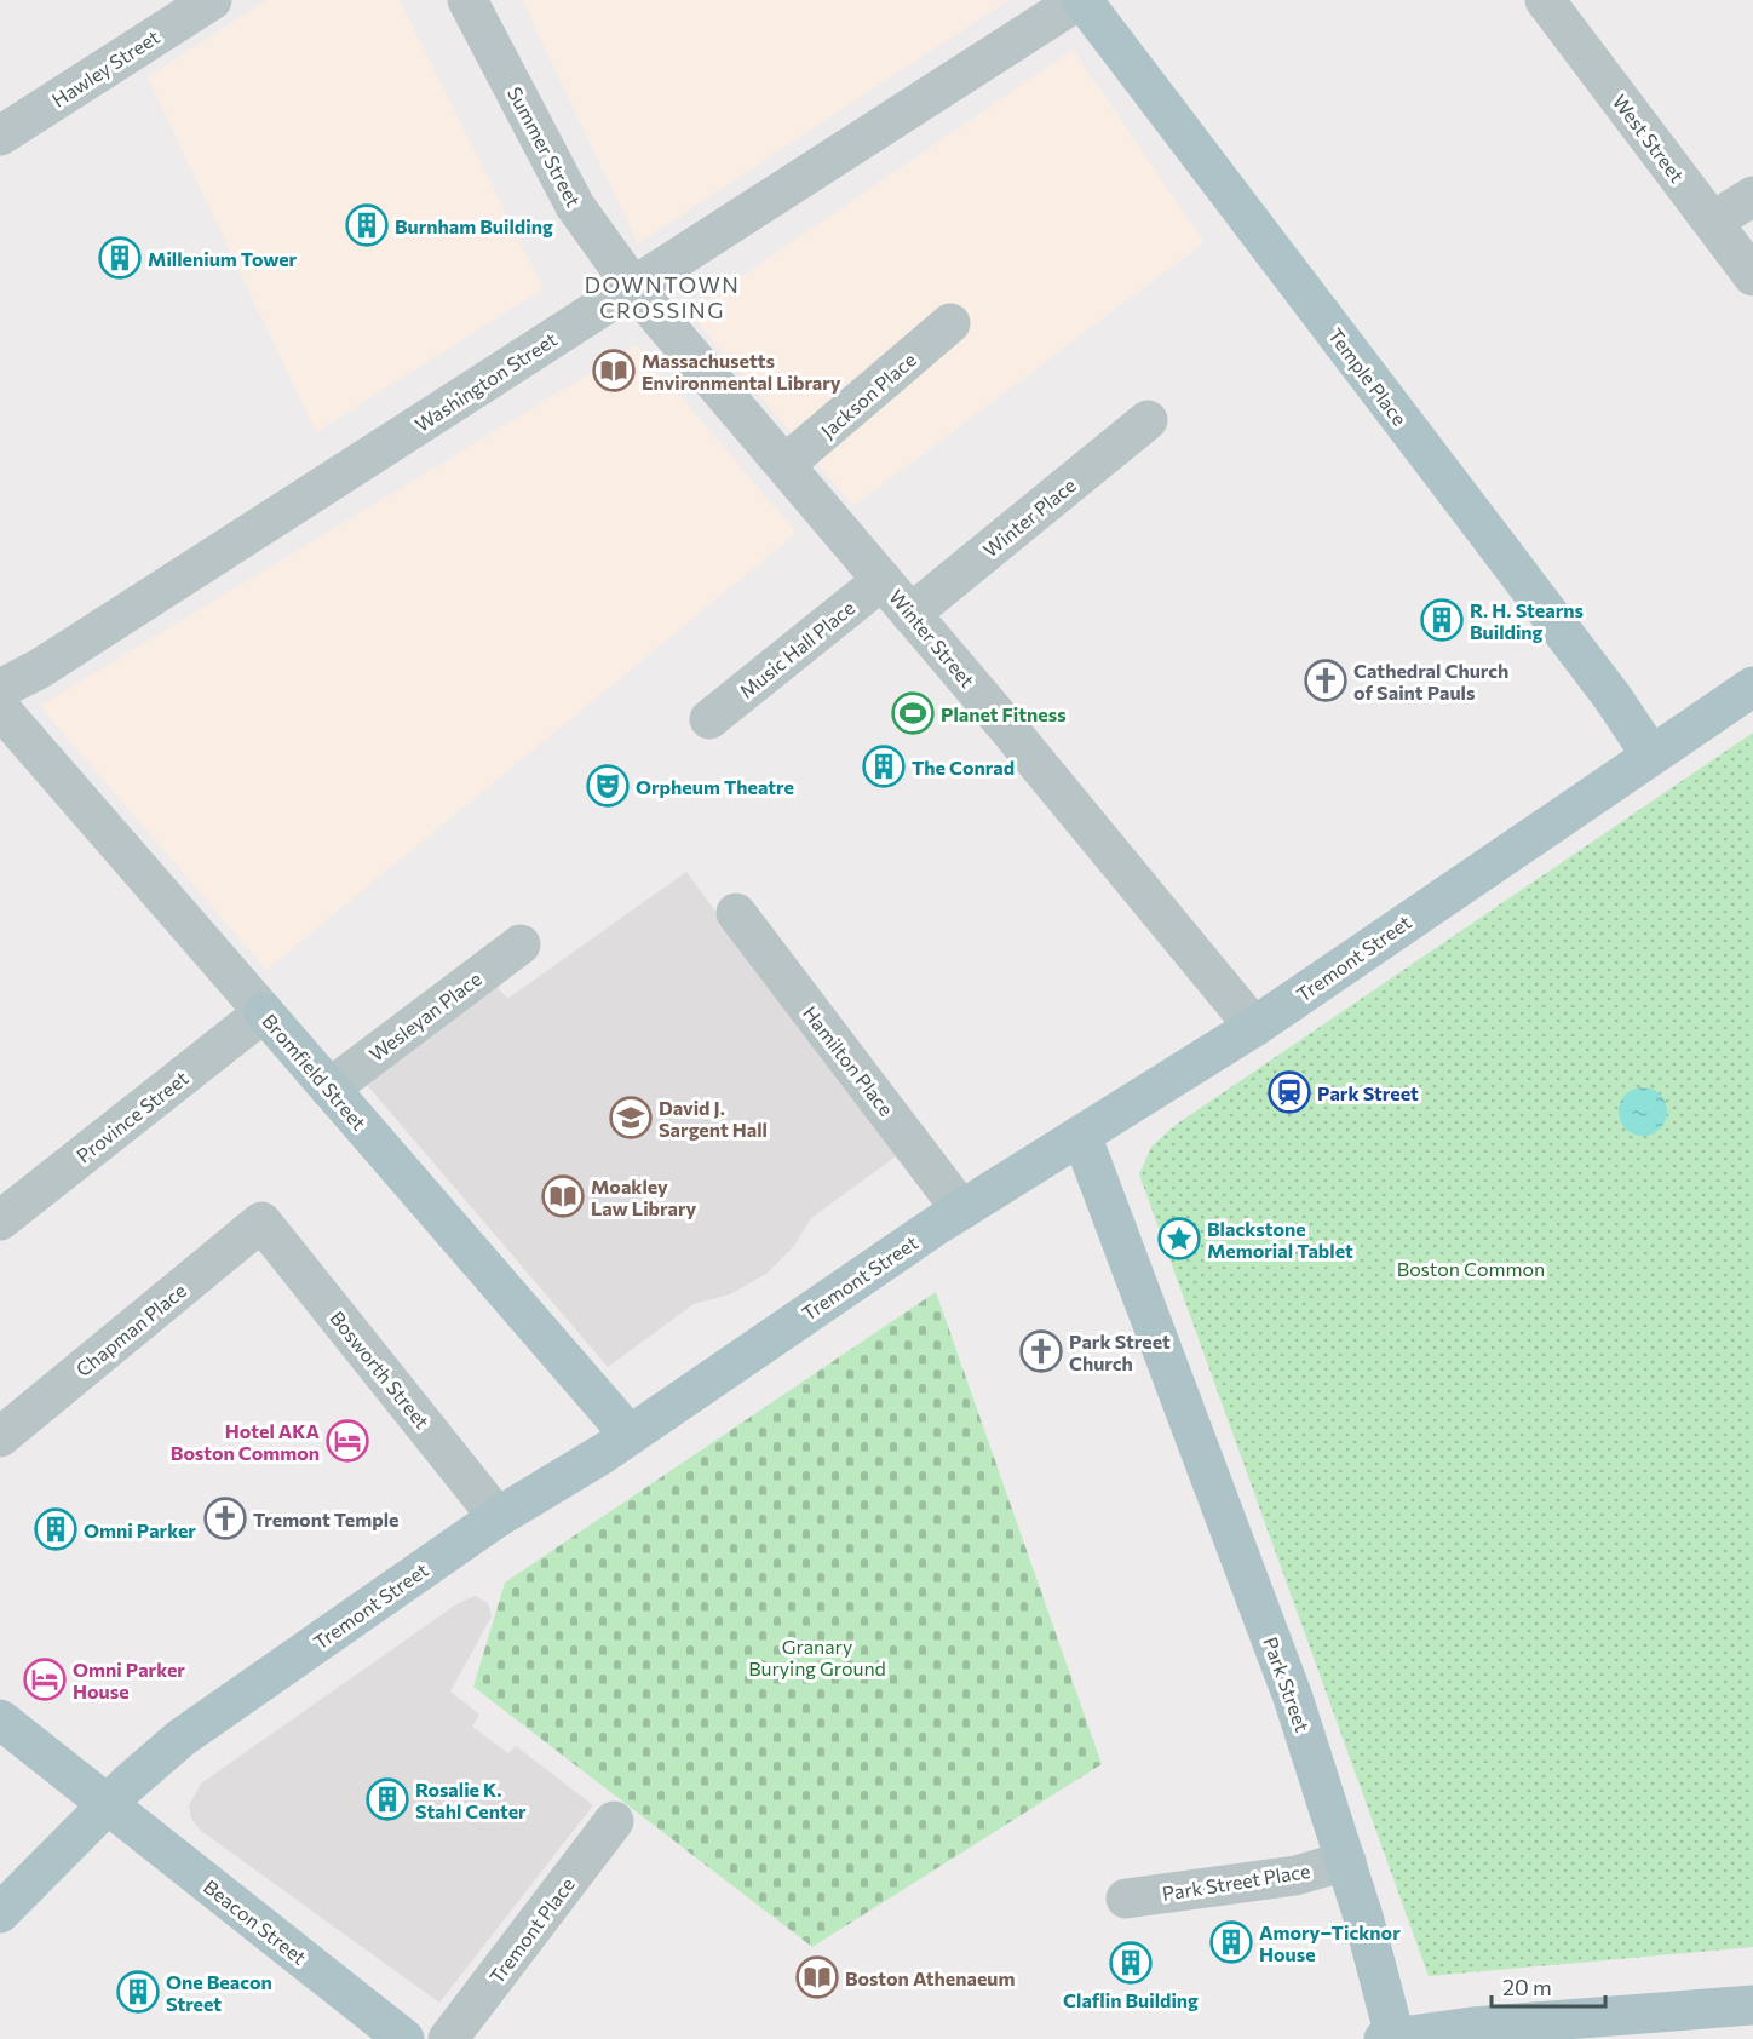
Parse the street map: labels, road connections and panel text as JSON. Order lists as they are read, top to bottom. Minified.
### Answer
{"streets":{"main road":["Temple Place","Tremont Street","Bromfield Street","Park Street","Beacon Street"],"street":["Hawley Street","West Street","Summer Street","Washington Street","Jackson Place","Winter Place","Winter Street","Music Hall Place","Wesleyan Place","Hamilton Place","Province Street","Chapman Place","Bosworth Street","Park Street Place","Tremont Place"]},"crossings":[["Summer Street","Washington Street"],["Summer Street","Winter Street"],["Temple Place","Washington Street"],["Temple Place","Tremont Street"],["Washington Street","Winter Street"],["Jackson Place","Winter Street"],["Winter Place","Winter Street"],["Winter Street","Music Hall Place"],["Winter Street","Tremont Street"],["Tremont Street","Hamilton Place"],["Tremont Street","Bromfield Street"],["Tremont Street","Bosworth Street"],["Tremont Street","Park Street"],["Tremont Street","Beacon Street"],["Wesleyan Place","Bromfield Street"],["Bromfield Street","Province Street"],["Chapman Place","Bosworth Street"],["Park Street","Park Street Place"]],"districts":["DOWNTOWN CROSSING"],"parks":["Boston Common","Granary Burying Ground"],"places":{"building":["Burnham Building","Millenium Tower","R. H. Stearns Building","The Conrad","Omni Parker","Rosalie K. Stahl Center","Amory–Ticknor House","Claflin Building","One Beacon Street"],"library":["Massachusetts Environmental Library","Moakley Law Library","Boston Athenaeum"],"church":["Cathedral Church of Saint Pauls","Park Street Church","Tremont Temple"],"sports":["Planet Fitness"],"theatre":["Orpheum Theatre"],"station":["Park Street"],"school or university":["David J. Sargent Hall"],"place":["Blackstone Memorial Tablet"],"hotel":["Hotel AKA Boston Common","Omni Parker House"]},"scale_bar":"20 m"}
